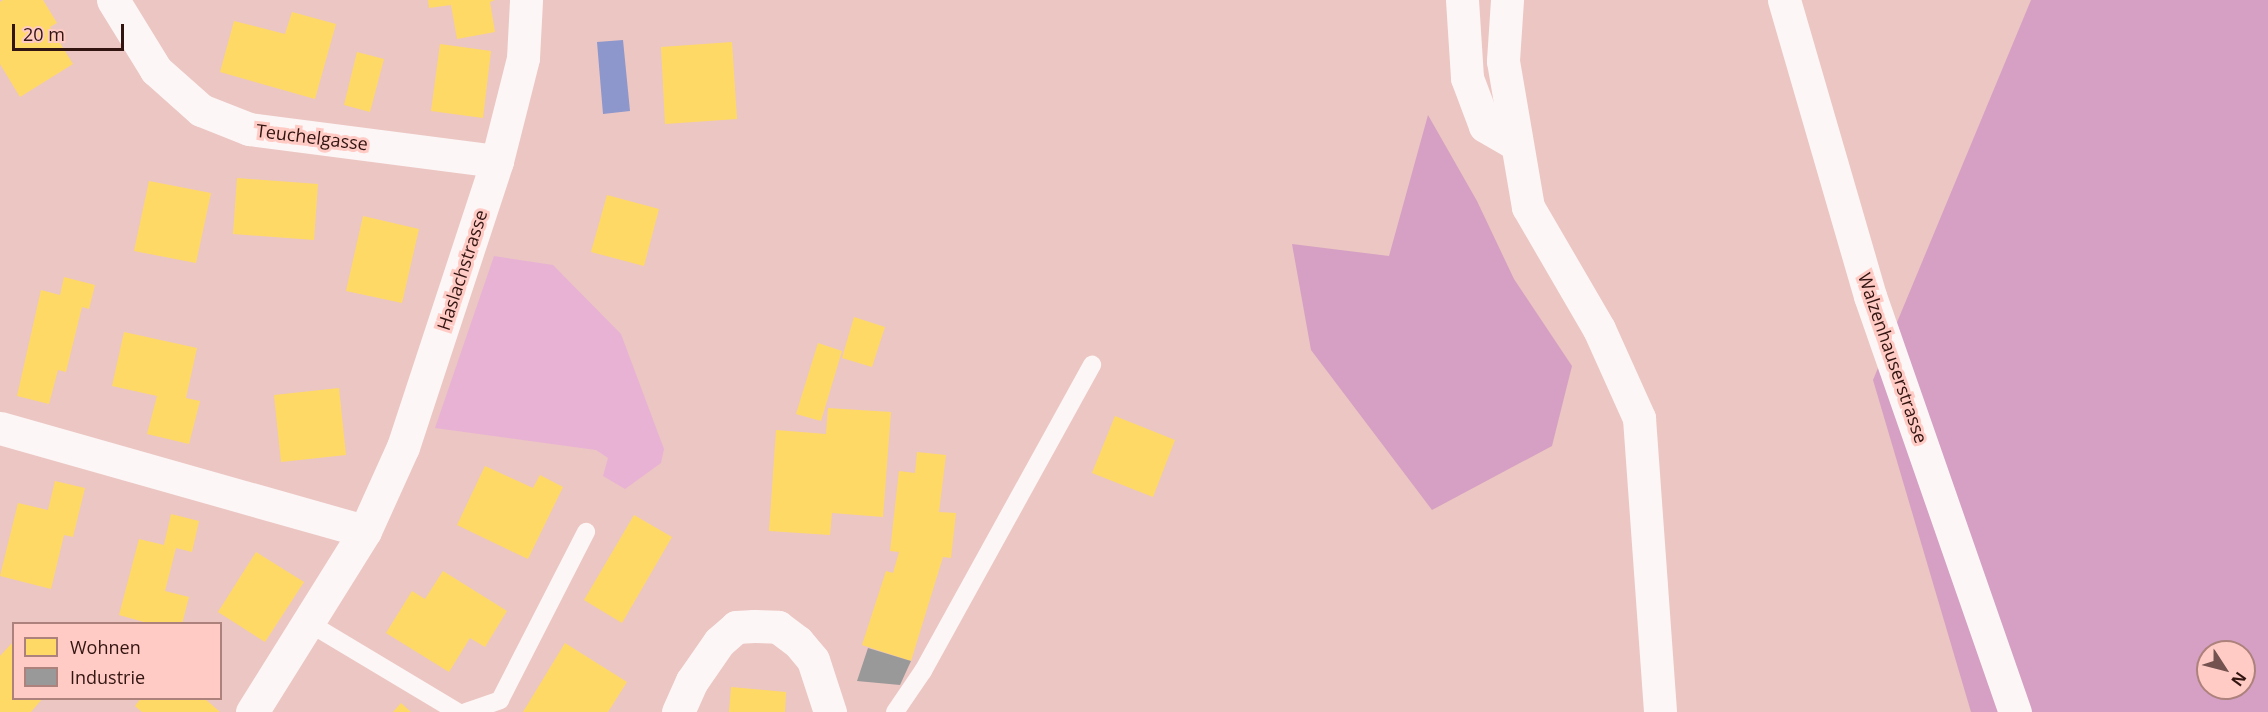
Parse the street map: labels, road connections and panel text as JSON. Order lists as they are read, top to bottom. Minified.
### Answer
{"streets":{"street":["Teuchelgasse","Haslachstrasse","Walzenhauserstrasse"]},"crossings":[["Teuchelgasse","Haslachstrasse"]],"legend":["Wohnen","Industrie"],"scale_bar":"20 m","north":"bottom right"}
